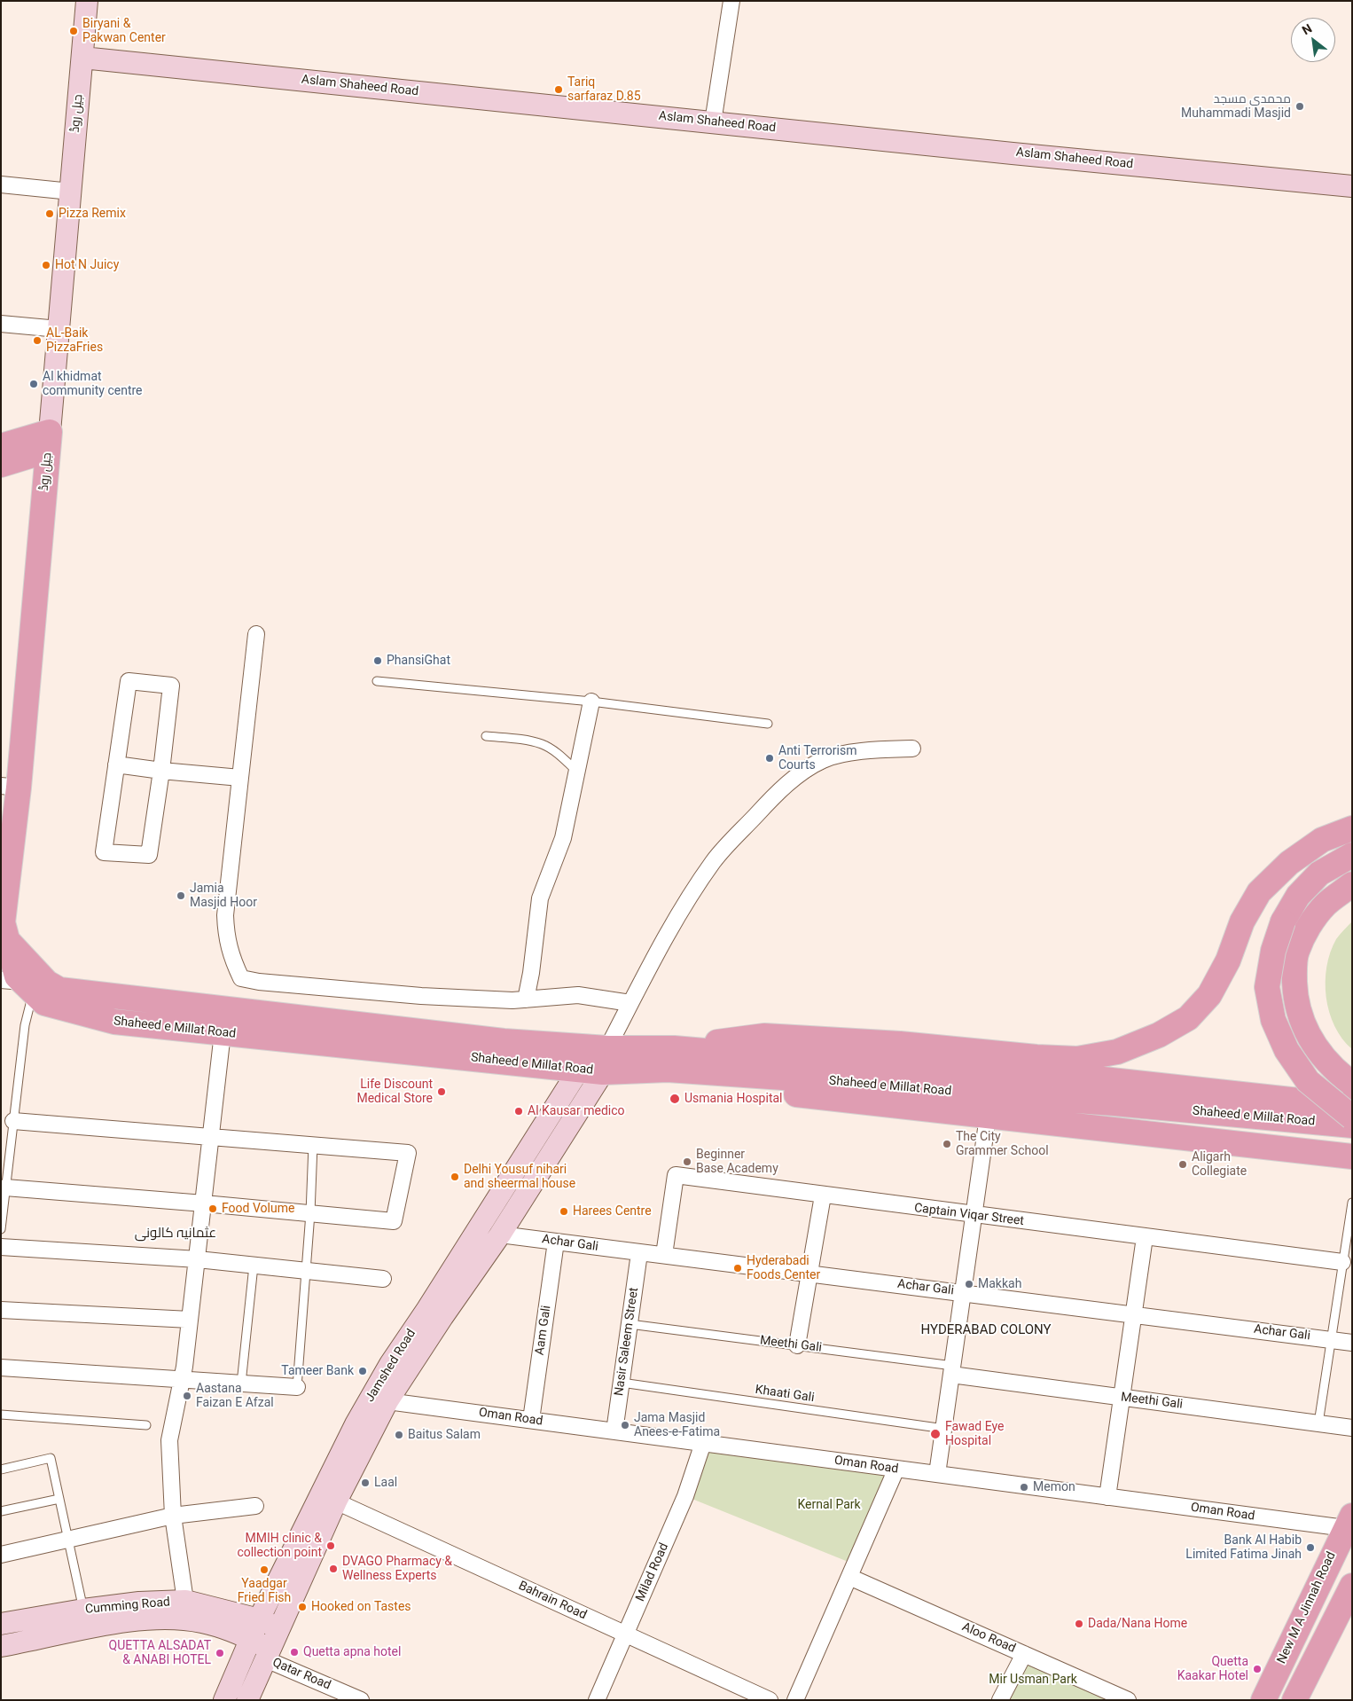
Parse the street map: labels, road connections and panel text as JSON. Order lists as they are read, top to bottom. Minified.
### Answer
{"streets":{"main road":["جیل روڈ","Shaheed e Millat Road","New M A Jinnah Road"],"street":["Aslam Shaheed Road","Captain Viqar Street","Achar Gali","Aam Gali","Nasir Saleem Street","Meethi Gali","Jamshed Road","Oman Road","Milad Road","Bahrain Road","Cumming Road","Aloo Road","Qatar Road"],"lane":["Khaati Gali"]},"crossings":[["Aslam Shaheed Road","جیل روڈ"],["جیل روڈ","Shaheed e Millat Road"],["Shaheed e Millat Road","Jamshed Road"],["Captain Viqar Street","Achar Gali"],["Achar Gali","Aam Gali"],["Achar Gali","Nasir Saleem Street"],["Achar Gali","Jamshed Road"],["Aam Gali","Oman Road"],["Nasir Saleem Street","Meethi Gali"],["Nasir Saleem Street","Khaati Gali"],["Nasir Saleem Street","Oman Road"],["Jamshed Road","Oman Road"],["Jamshed Road","Bahrain Road"],["Jamshed Road","Cumming Road"],["Jamshed Road","Qatar Road"],["Oman Road","Milad Road"],["Oman Road","New M A Jinnah Road"],["Milad Road","Bahrain Road"],["Cumming Road","Qatar Road"]],"districts":["عثمانیہ کالونی","HYDERABAD COLONY"],"parks":["Kernal Park","Mir Usman Park"],"places":["Biryani & Pakwan Center","Tariq sarfaraz D.85","محمدی مسجد Muhammadi Masjid","Pizza Remix","Hot N Juicy","AL-Baik PizzaFries","Al khidmat community centre","PhansiGhat","Anti Terrorism Courts","Jamia Masjid Hoor","Life Discount Medical Store","Usmania Hospital","Al Kausar medico","The City Grammer School","Beginner Base Academy","Aligarh Collegiate","Delhi Yousuf nihari and sheermal house","Food Volume","Harees Centre","Hyderabadi Foods Center","Makkah","Tameer Bank","Aastana Faizan E Afzal","Jama Masjid Anees-e-Fatima","Fawad Eye Hospital","Baitus Salam","Laal","Memon","MMIH clinic & collection point","Bank Al Habib Limited Fatima Jinah","DVAGO Pharmacy & Wellness Experts","Yaadgar Fried Fish","Hooked on Tastes","Dada/Nana Home","Quetta apna hotel","QUETTA ALSADAT & ANABI HOTEL","Quetta Kaakar Hotel"],"north":"top left"}
